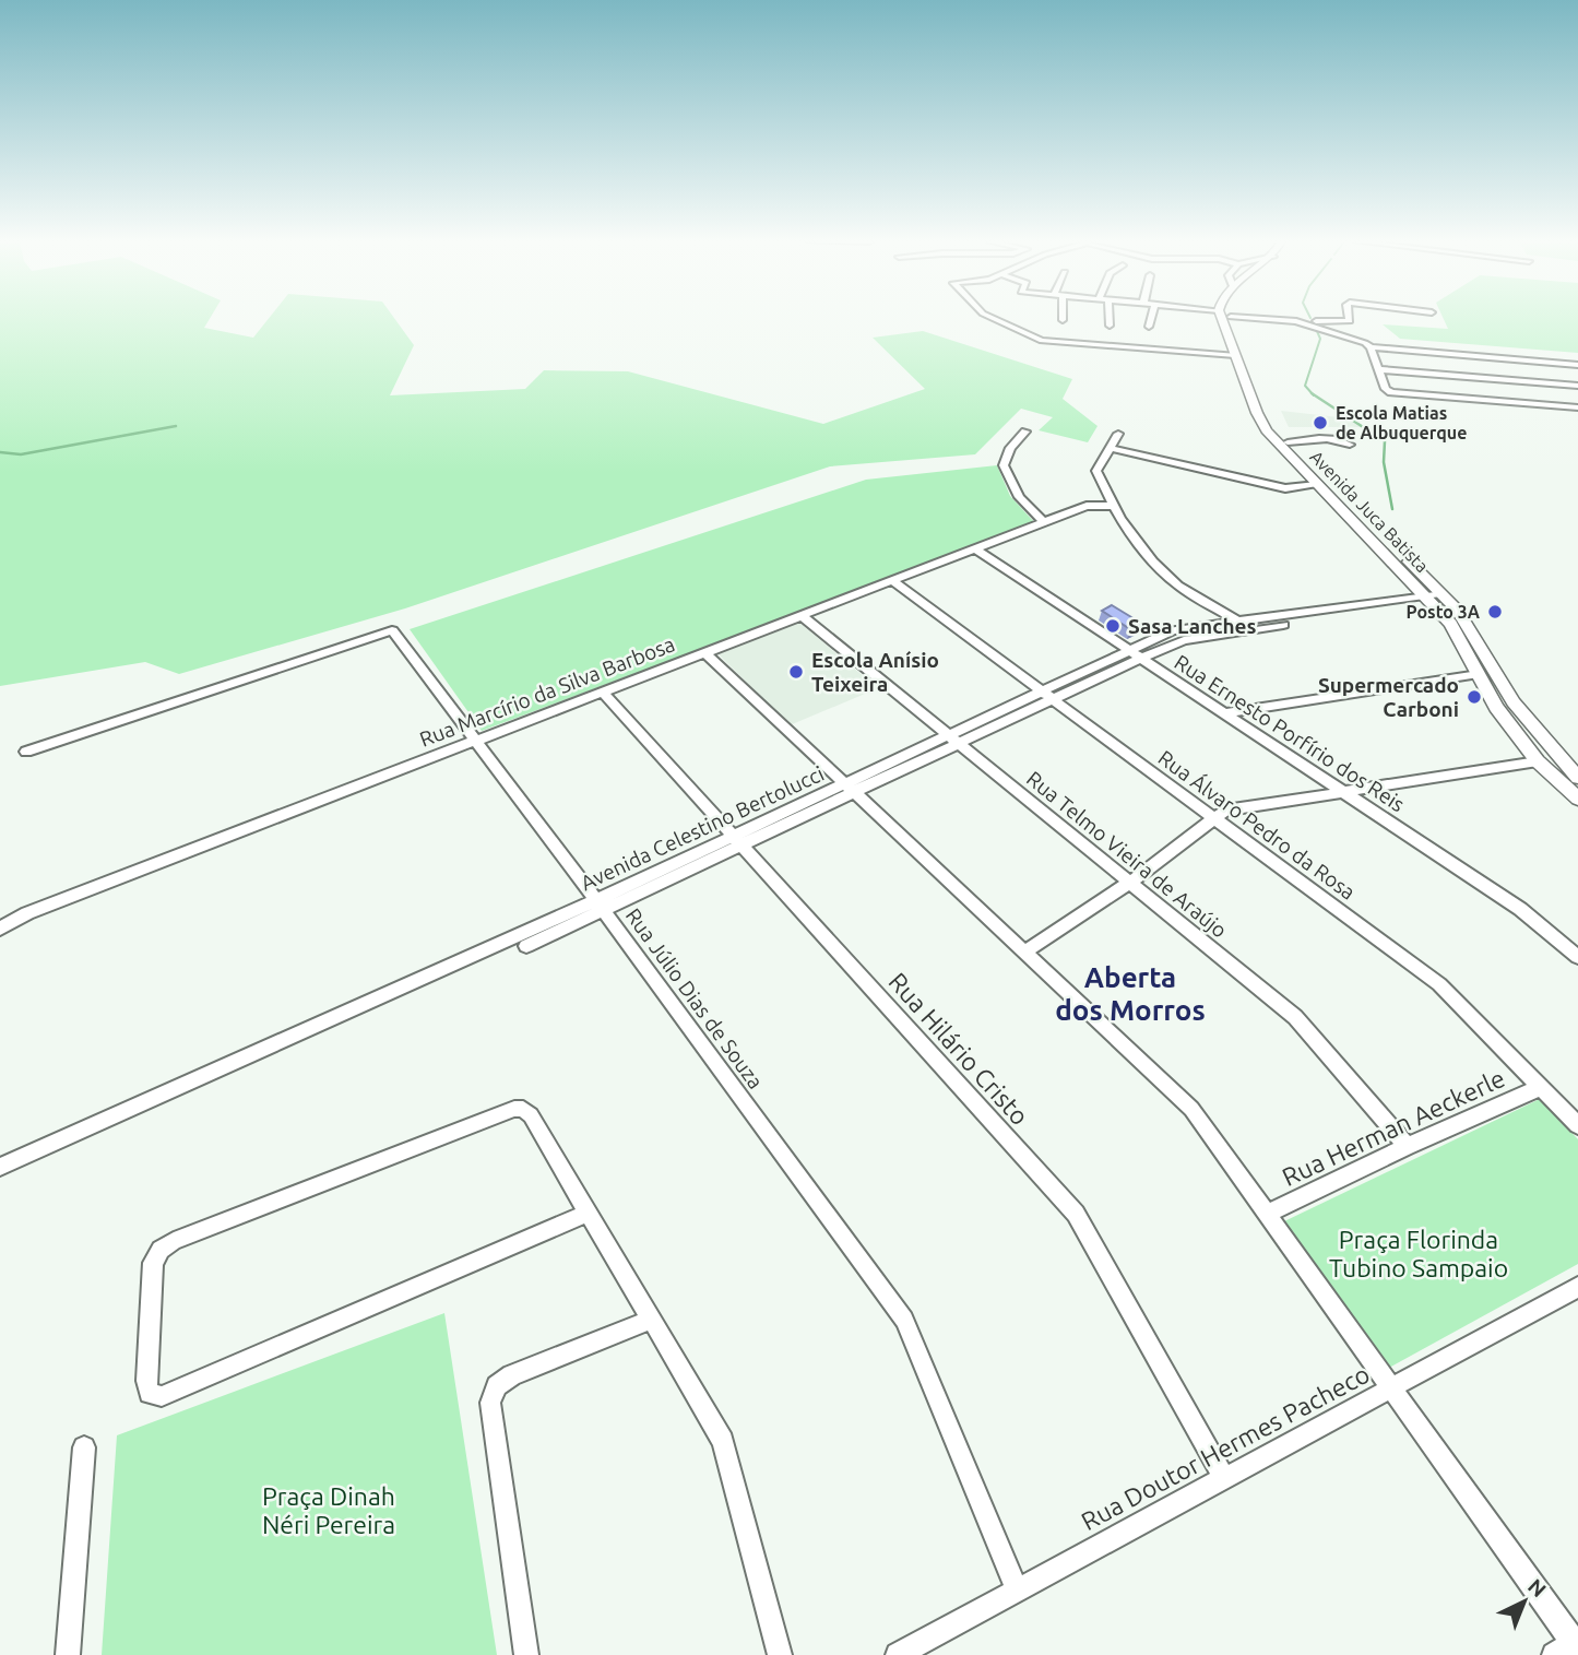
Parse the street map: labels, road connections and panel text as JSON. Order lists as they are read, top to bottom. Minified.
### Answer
{"streets":{"main road":["Avenida Juca Batista"],"street":["Rua Marcírio da Silva Barbosa","Rua Ernesto Porfírio dos Reis","Rua Álvaro Pedro da Rosa","Avenida Celestino Bertolucci","Rua Telmo Vieira de Araújo","Rua Júlio Dias de Souza","Rua Hilário Cristo","Rua Herman Aeckerle","Rua Doutor Hermes Pacheco"]},"crossings":[["Avenida Juca Batista","Avenida Celestino Bertolucci"],["Rua Marcírio da Silva Barbosa","Rua Ernesto Porfírio dos Reis"],["Rua Marcírio da Silva Barbosa","Rua Álvaro Pedro da Rosa"],["Rua Marcírio da Silva Barbosa","Rua Telmo Vieira de Araújo"],["Rua Marcírio da Silva Barbosa","Rua Júlio Dias de Souza"],["Rua Marcírio da Silva Barbosa","Rua Hilário Cristo"],["Rua Ernesto Porfírio dos Reis","Avenida Celestino Bertolucci"],["Rua Álvaro Pedro da Rosa","Avenida Celestino Bertolucci"],["Rua Álvaro Pedro da Rosa","Rua Herman Aeckerle"],["Avenida Celestino Bertolucci","Rua Telmo Vieira de Araújo"],["Avenida Celestino Bertolucci","Rua Júlio Dias de Souza"],["Avenida Celestino Bertolucci","Rua Hilário Cristo"],["Rua Telmo Vieira de Araújo","Rua Herman Aeckerle"],["Rua Júlio Dias de Souza","Rua Doutor Hermes Pacheco"],["Rua Hilário Cristo","Rua Doutor Hermes Pacheco"]],"districts":["Aberta dos Morros"],"parks":["Praça Florinda Tubino Sampaio","Praça Dinah Néri Pereira"],"places":["Escola Matias de Albuquerque","Posto 3A","Sasa Lanches","Escola Anísio Teixeira","Supermercado Carboni"],"north":"top right"}
